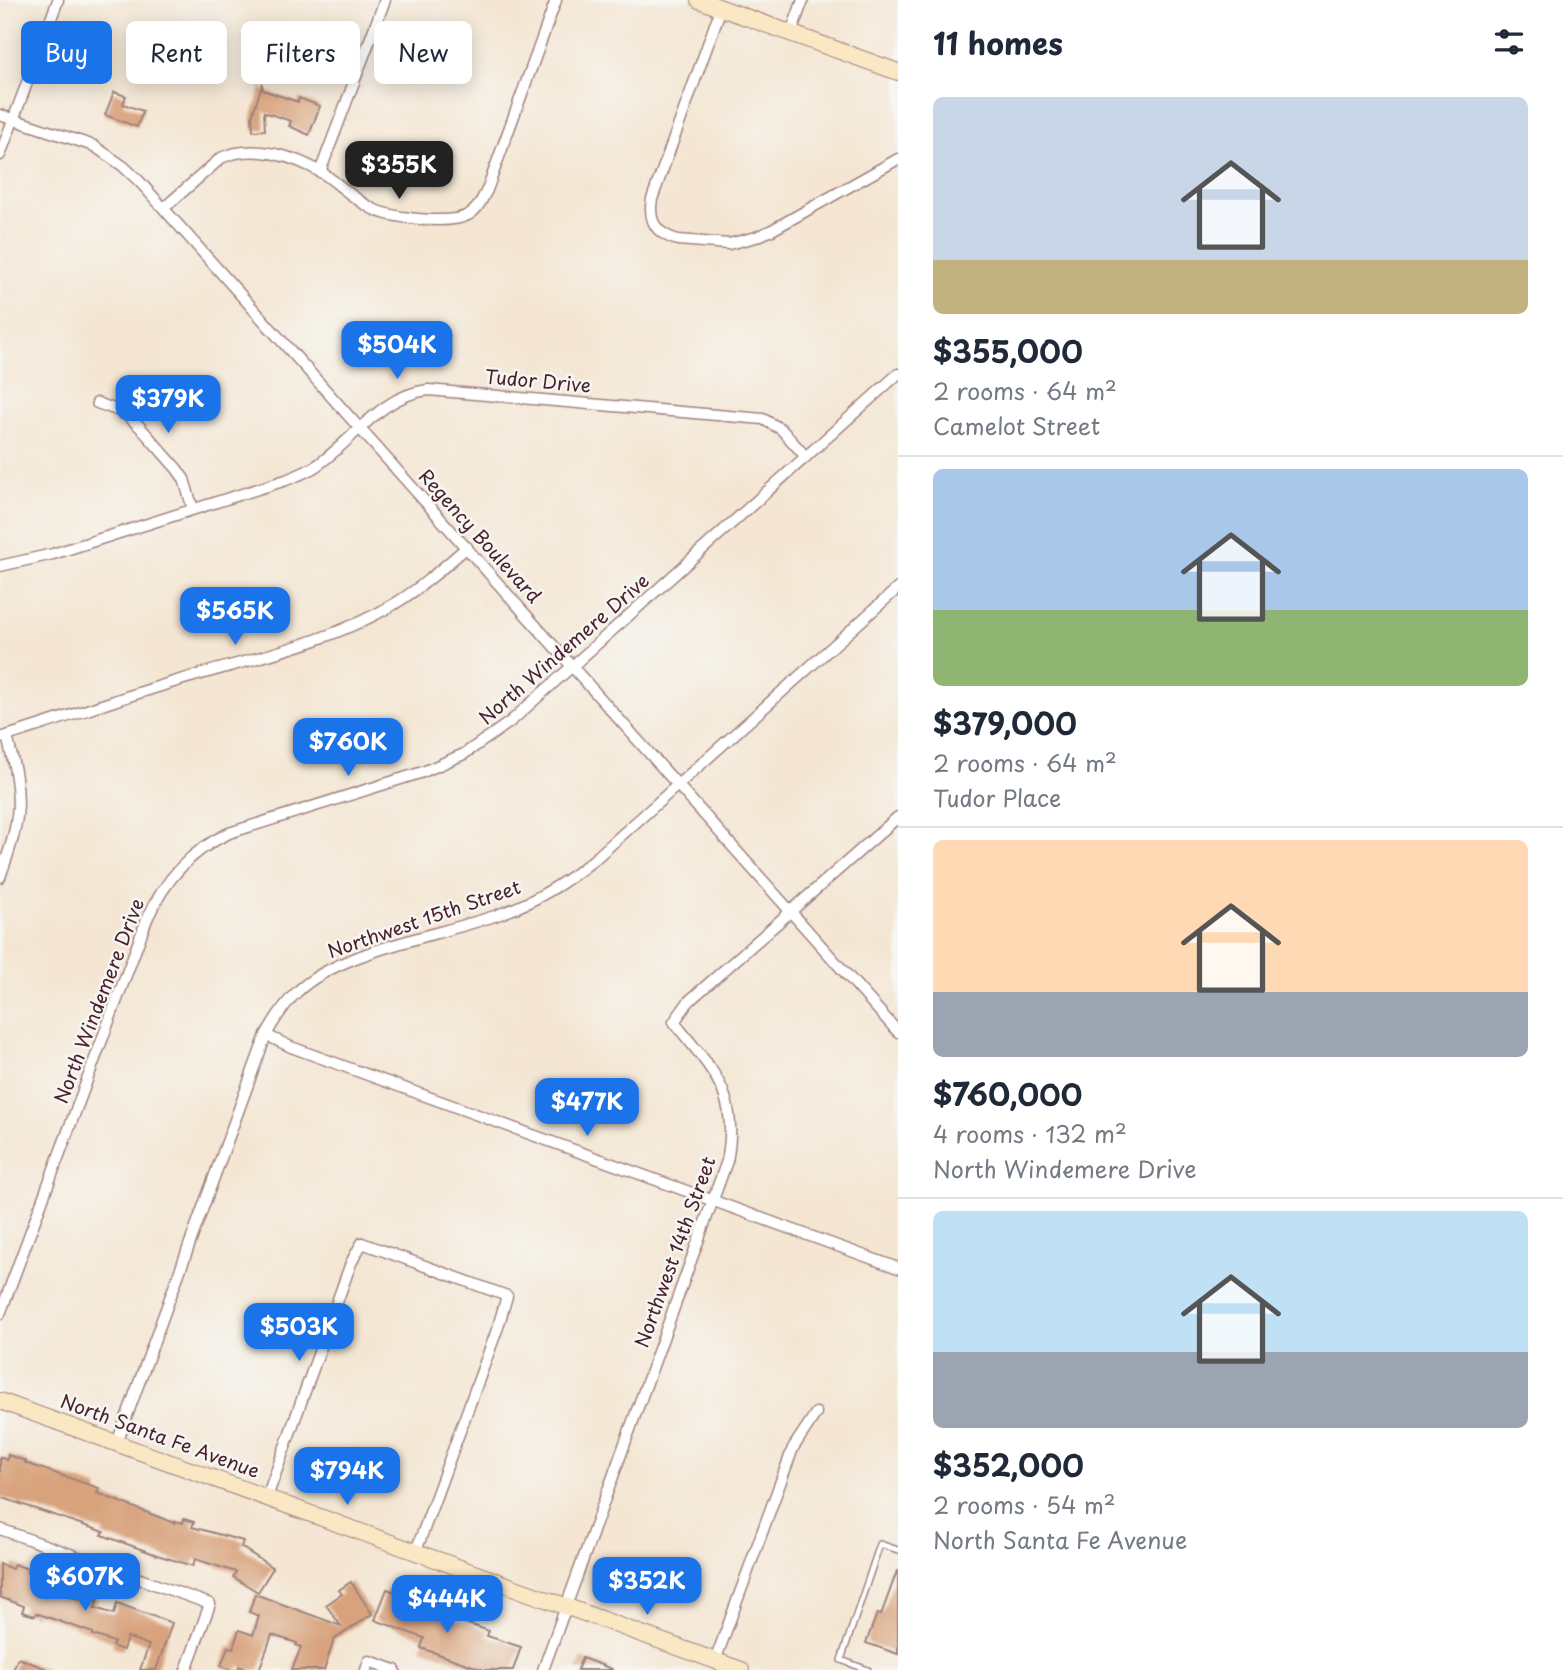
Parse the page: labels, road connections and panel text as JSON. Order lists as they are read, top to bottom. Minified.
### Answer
{"streets":{"main road":["North Santa Fe Avenue"],"street":["Tudor Drive","Regency Boulevard","North Windemere Drive","Northwest 15th Street","Northwest 14th Street"]},"crossings":[["Tudor Drive","Regency Boulevard"],["Tudor Drive","North Windemere Drive"],["Regency Boulevard","North Windemere Drive"],["Regency Boulevard","Northwest 15th Street"],["Regency Boulevard","Northwest 14th Street"],["Northwest 15th Street","North Santa Fe Avenue"],["Northwest 14th Street","North Santa Fe Avenue"]],"page":{"heading":"11 homes","chip":["Buy","Rent","Filters","New"],"list":[{"name":"$355,000","note":"2 rooms · 64 m² · Camelot Street"},{"name":"$379,000","note":"2 rooms · 64 m² · Tudor Place"},{"name":"$760,000","note":"4 rooms · 132 m² · North Windemere Drive"},{"name":"$352,000","note":"2 rooms · 54 m² · North Santa Fe Avenue"}],"price":["$355K","$504K","$379K","$565K","$760K","$477K","$503K","$794K","$607K","$352K","$444K"]}}
